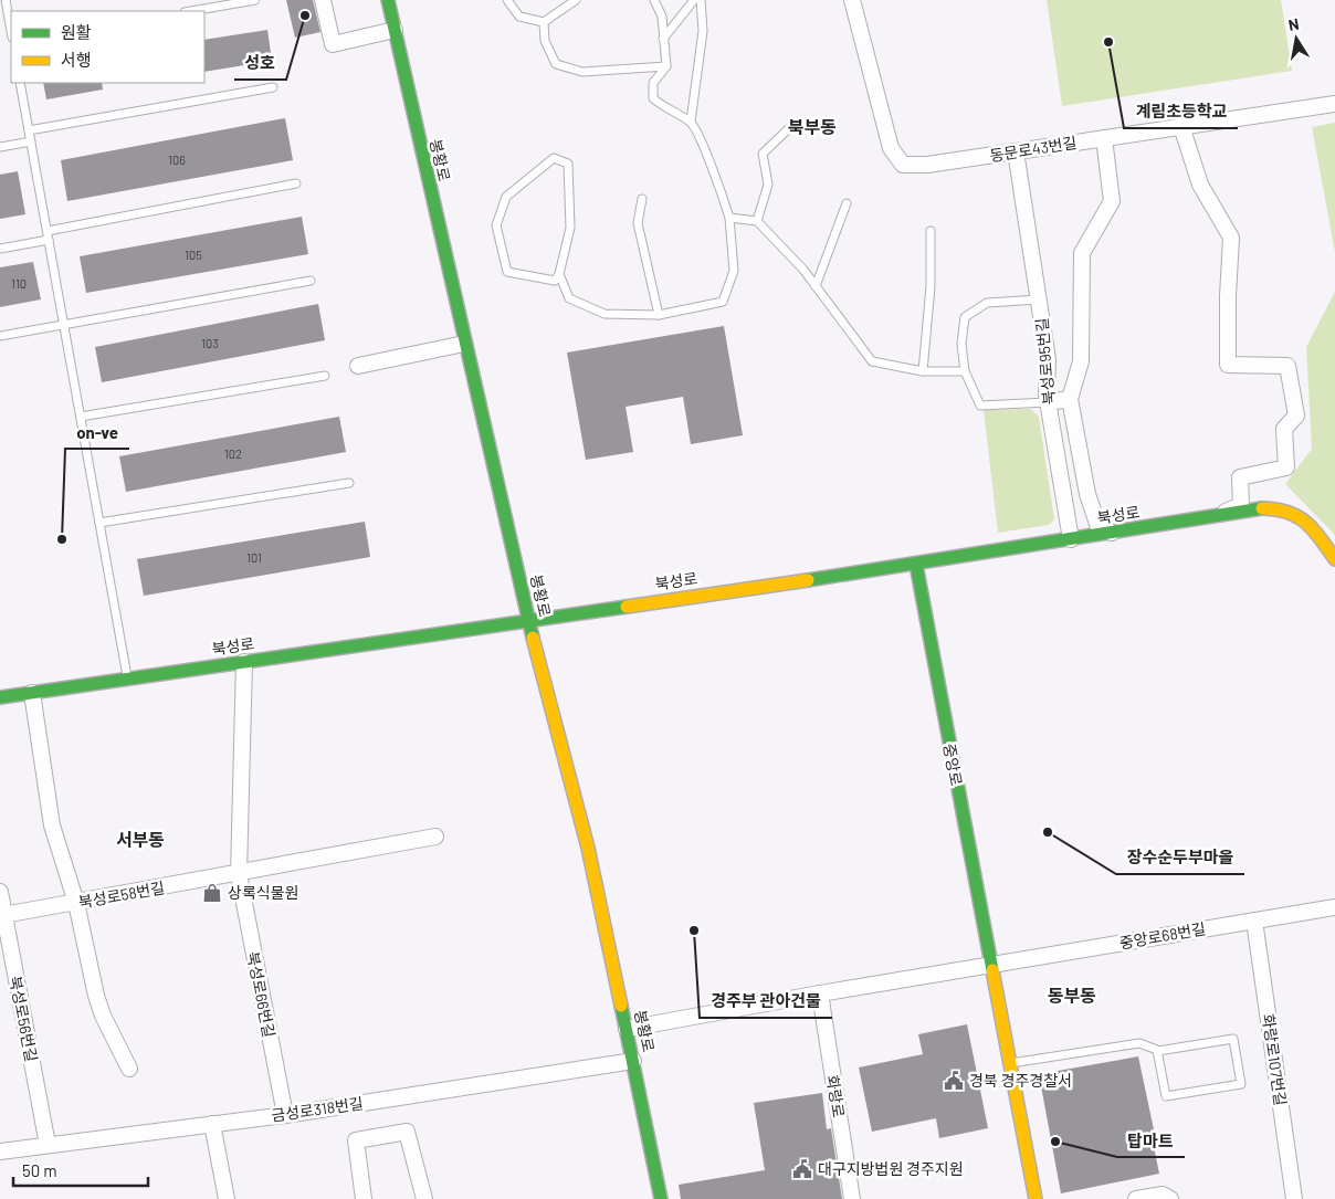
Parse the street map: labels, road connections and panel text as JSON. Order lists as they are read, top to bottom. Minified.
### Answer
{"streets":{"street":["동문로43번길","봉황로","북성로95번길","북성로","중앙로","북성로58번길","중앙로68번길","북성로66번길","북성로56번길","화랑로107번길","화랑로","금성로318번길"]},"crossings":[["동문로43번길","북성로95번길"],["봉황로","북성로"],["봉황로","금성로318번길"],["북성로95번길","북성로"],["북성로","중앙로"],["북성로","북성로66번길"],["중앙로","중앙로68번길"],["북성로58번길","북성로66번길"],["북성로58번길","북성로56번길"],["중앙로68번길","화랑로107번길"],["북성로66번길","금성로318번길"],["북성로56번길","금성로318번길"]],"districts":["북부동","서부동","동부동"],"places":{"other":["성호","계림초등학교","on-ve","장수순두부마을","경주부 관아건물","탑마트"],"shop":["상록식물원"],"public building":["경북 경주경찰서","대구지방법원 경주지원"]},"house_numbers":["106","105","110","103","102","101"],"legend":["원활","서행"],"scale_bar":"50 m","north":"top"}
